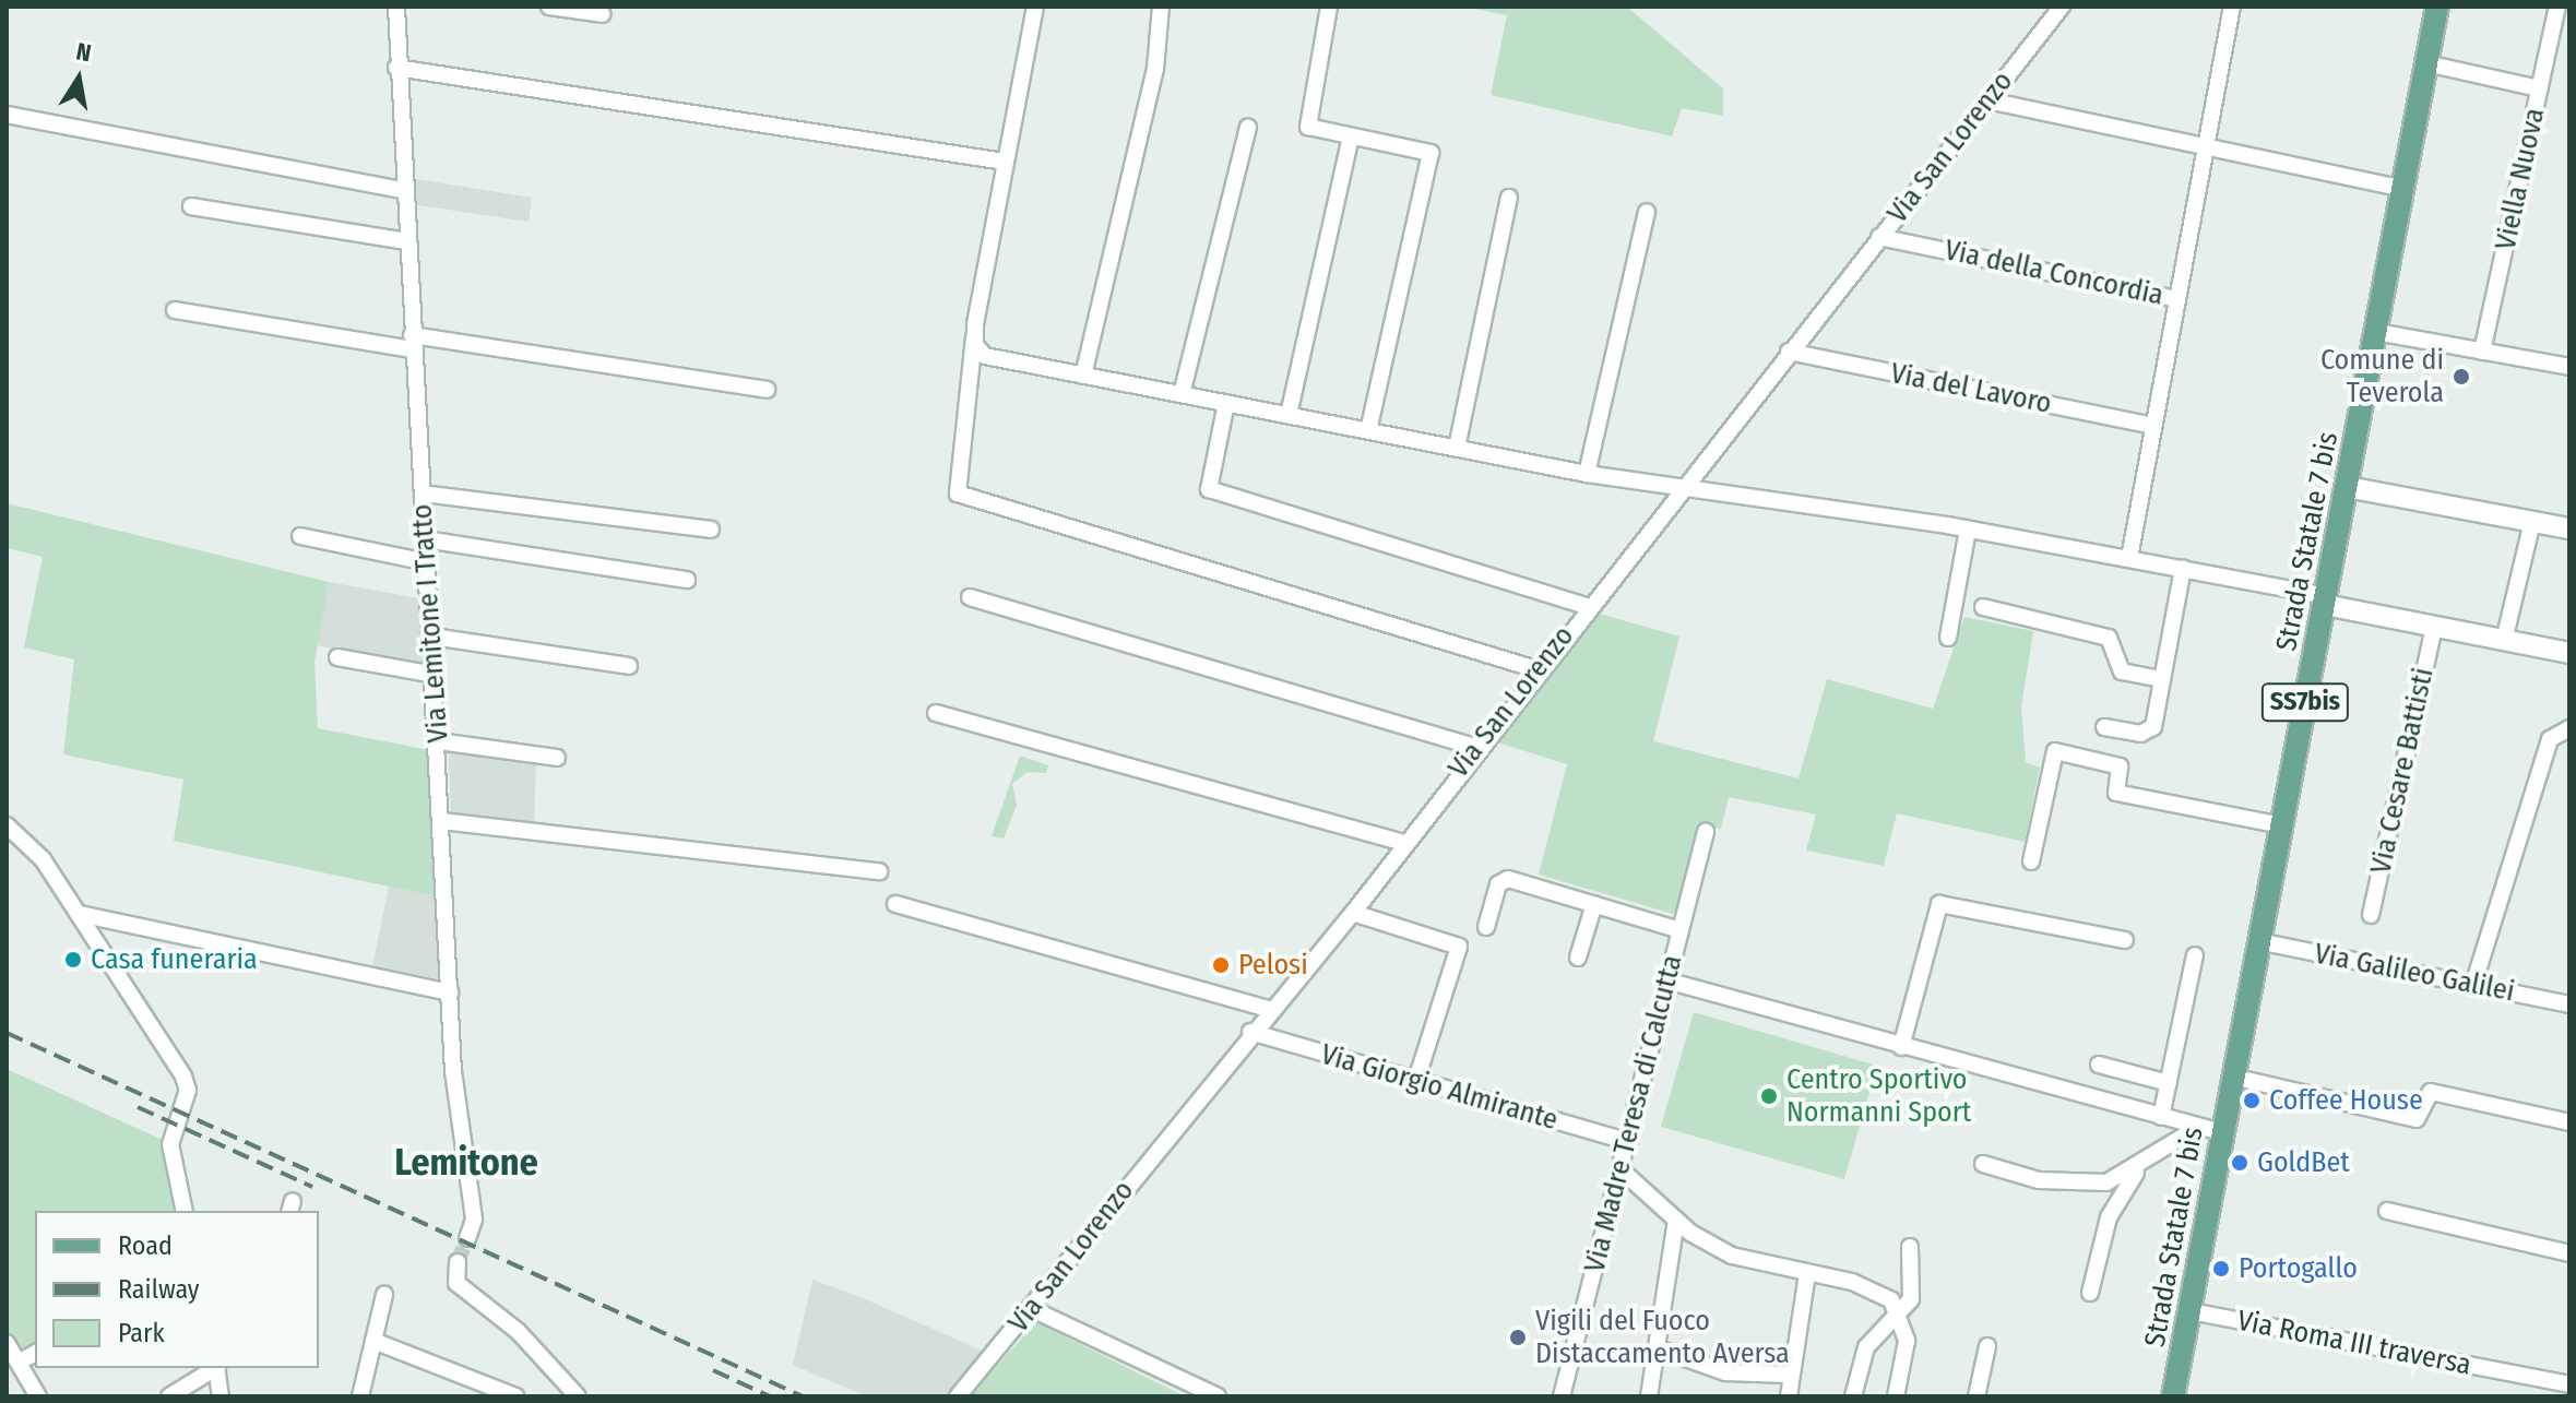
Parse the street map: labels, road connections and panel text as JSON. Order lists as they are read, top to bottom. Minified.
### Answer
{"streets":{"main road":["Strada Statale 7 bis","SS7bis"],"street":["Via San Lorenzo","Viella Nuova","Via della Concordia","Via del Lavoro","Via Lemitone I Tratto","Via Cesare Battisti","Via Galileo Galilei","Via Giorgio Almirante","Via Madre Teresa di Calcutta","Via Roma III traversa"]},"crossings":[["Via San Lorenzo","Via della Concordia"],["Via San Lorenzo","Via del Lavoro"],["Via San Lorenzo","Via Giorgio Almirante"],["Strada Statale 7 bis","Via Galileo Galilei"],["Strada Statale 7 bis","Via Roma III traversa"],["Via Giorgio Almirante","Via Madre Teresa di Calcutta"]],"districts":["Lemitone"],"places":["Comune di Teverola","Casa funeraria","Pelosi","Centro Sportivo Normanni Sport","Coffee House","GoldBet","Portogallo","Vigili del Fuoco Distaccamento Aversa"],"legend":["Road","Railway","Park"],"north":"top"}
